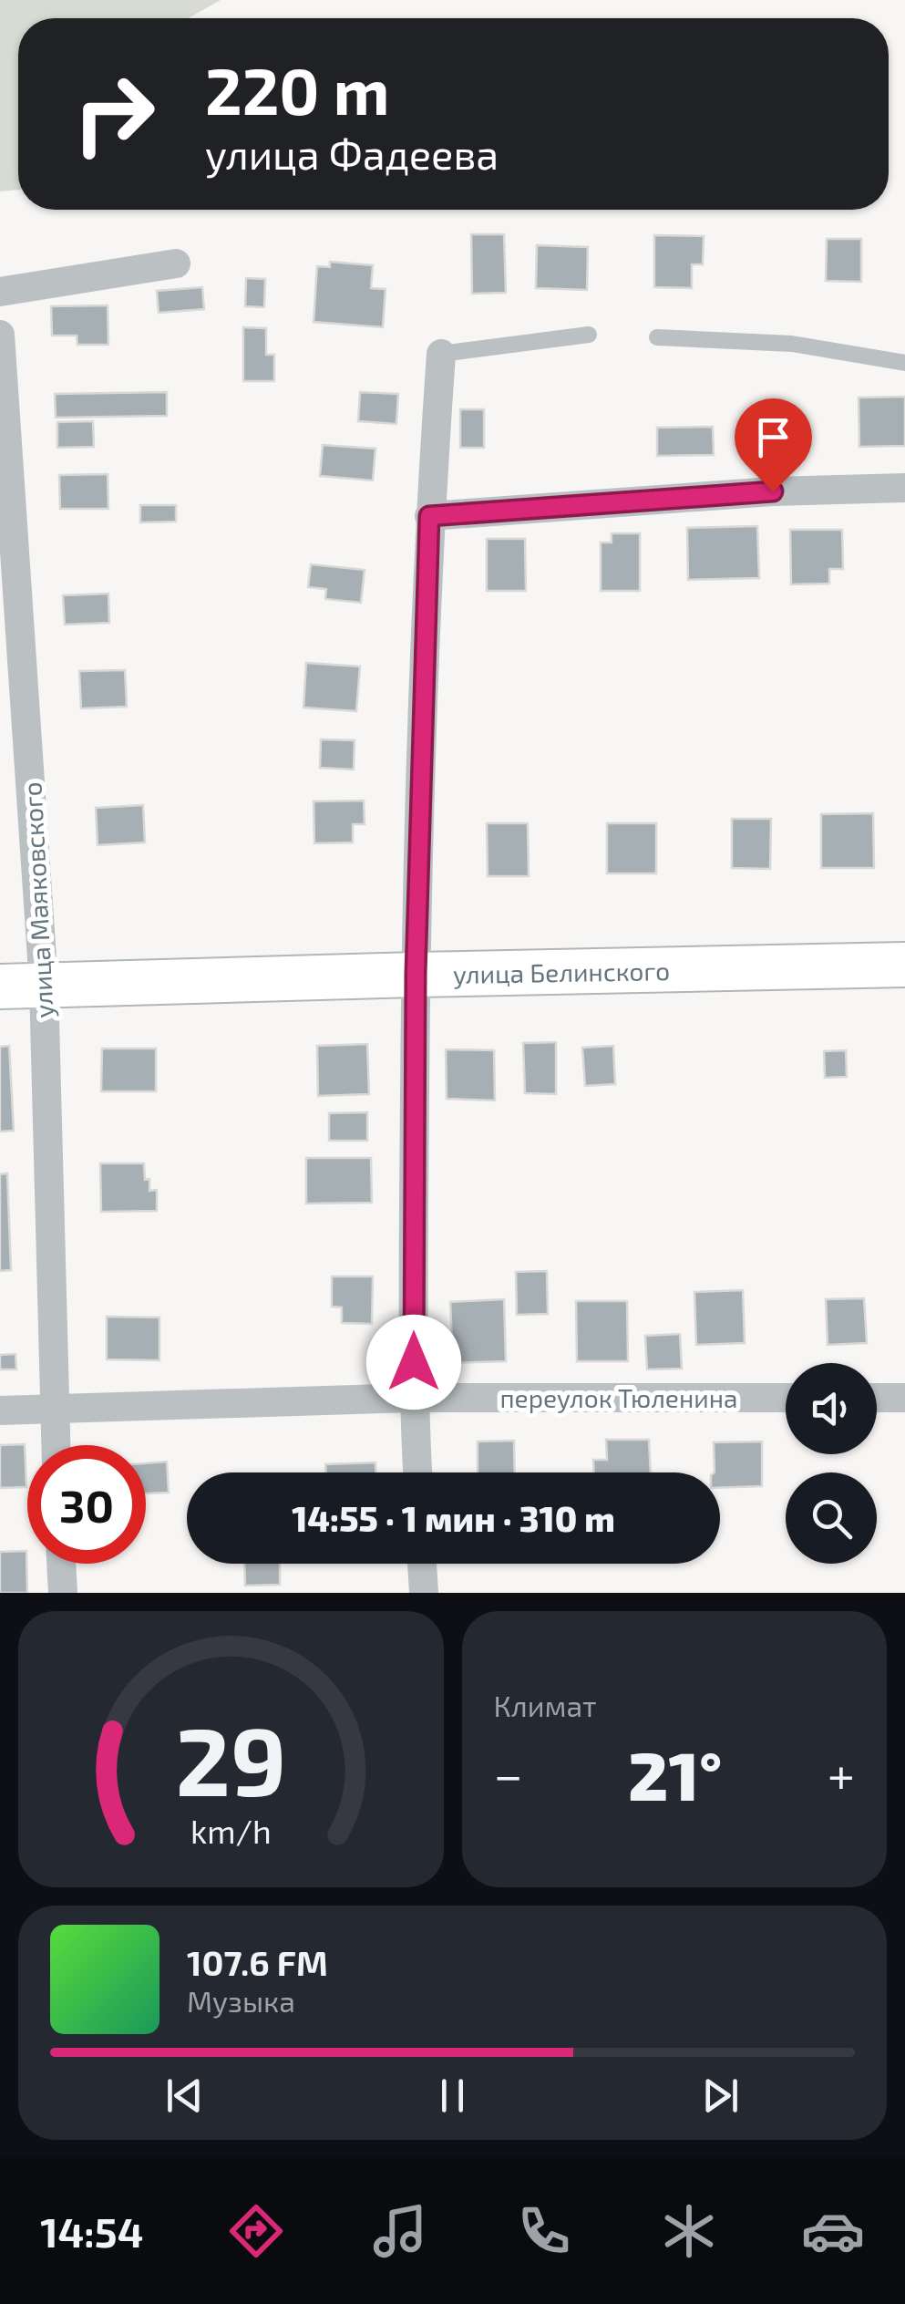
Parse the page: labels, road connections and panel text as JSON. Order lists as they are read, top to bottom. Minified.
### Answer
{"streets":{"street":["улица Маяковского","улица Белинского","переулок Тюленина"]},"crossings":[["улица Маяковского","улица Белинского"],["улица Маяковского","переулок Тюленина"]],"page":{"turn":["220 m","улица Фадеева"],"limit":"30","trip":"14:55 · 1 мин · 310 m","tile":"Климат","heat":["−","21°","+"],"song":["107.6 FM","Музыка"],"tabs":"14:54","gauge":["29","km/h"]}}
